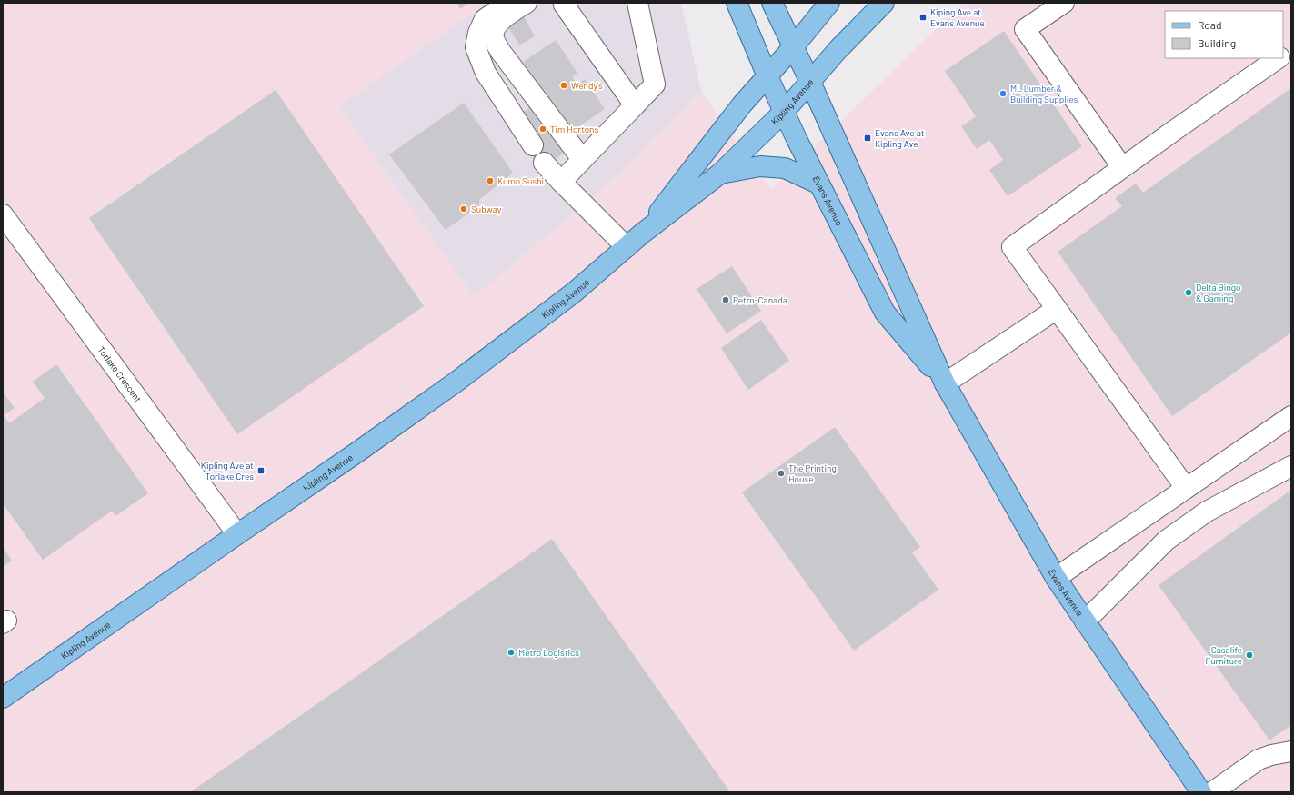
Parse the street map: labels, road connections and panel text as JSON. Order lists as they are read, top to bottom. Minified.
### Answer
{"streets":{"main road":["Kipling Avenue","Evans Avenue"],"street":["Torlake Crescent"]},"crossings":[["Kipling Avenue","Evans Avenue"],["Kipling Avenue","Torlake Crescent"]],"places":{"transit":["Kiping Ave at Evans Avenue","Evans Ave at Kipling Ave","Kipling Ave at Torlake Cres"],"other":["Wendy's","ML Lumber & Building Supplies","Tim Hortons","Kumo Sushi","Subway","Delta Bingo & Gaming","Petro-Canada","The Printing House","Metro Logistics","Casalife Furniture"]},"legend":["Road","Building"]}
